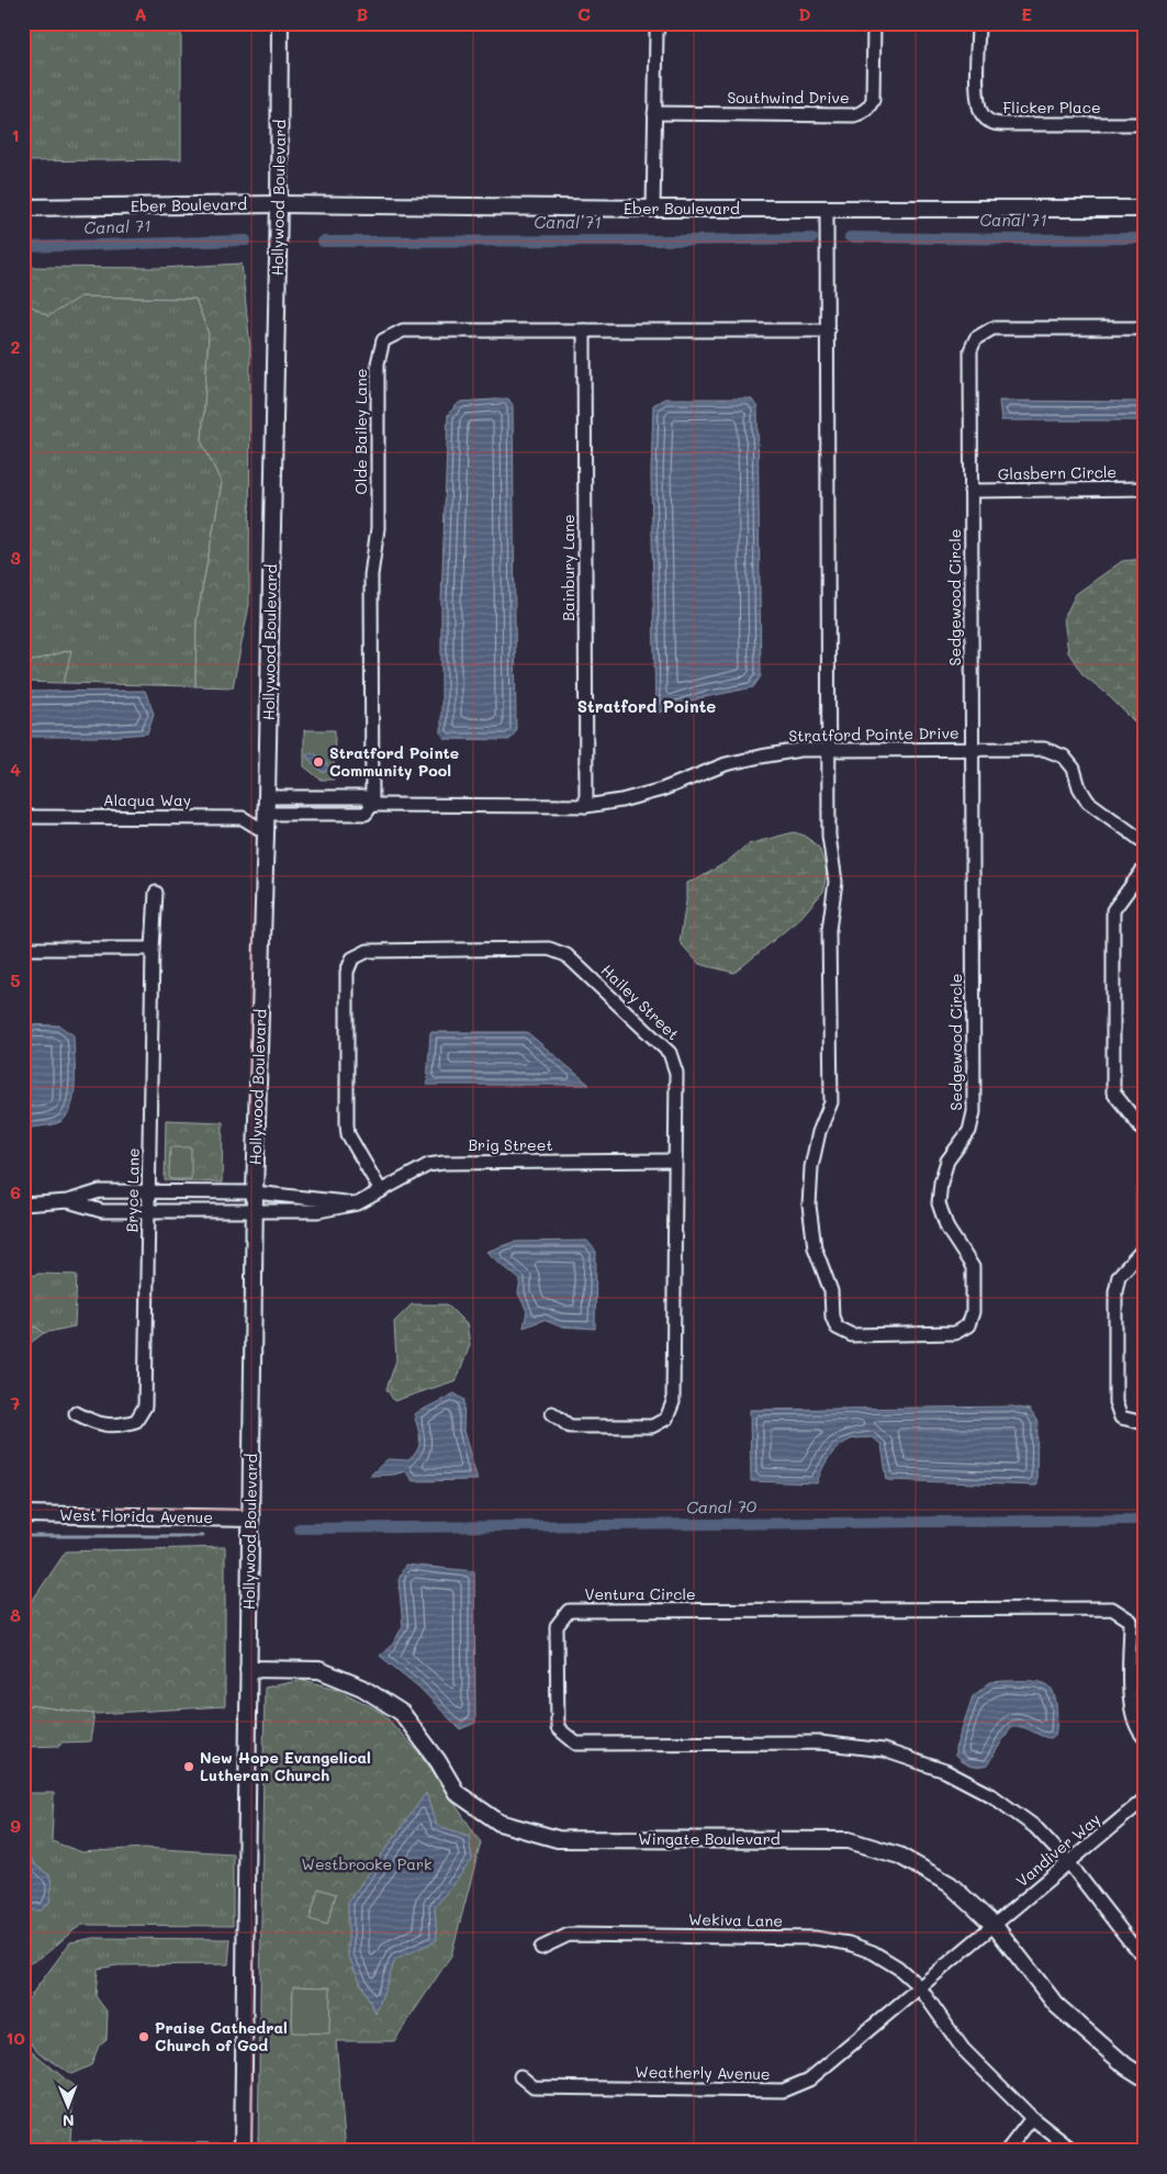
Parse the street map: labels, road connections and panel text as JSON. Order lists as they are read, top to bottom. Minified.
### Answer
{"streets":{"street":["Southwind Drive","Flicker Place","Hollywood Boulevard","Eber Boulevard","Olde Bailey Lane","Glasbern Circle","Bainbury Lane","Sedgewood Circle","Stratford Pointe Drive","Alaqua Way","Hailey Street","Brig Street","Bryce Lane","West Florida Avenue","Ventura Circle","Wingate Boulevard","Vandiver Way","Wekiva Lane","Weatherly Avenue"]},"crossings":[["Hollywood Boulevard","Eber Boulevard"],["Hollywood Boulevard","Alaqua Way"],["Hollywood Boulevard","Brig Street"],["Hollywood Boulevard","West Florida Avenue"],["Hollywood Boulevard","Wingate Boulevard"],["Eber Boulevard","Sedgewood Circle"],["Olde Bailey Lane","Bainbury Lane"],["Olde Bailey Lane","Sedgewood Circle"],["Olde Bailey Lane","Stratford Pointe Drive"],["Glasbern Circle","Sedgewood Circle"],["Bainbury Lane","Stratford Pointe Drive"],["Sedgewood Circle","Stratford Pointe Drive"],["Hailey Street","Brig Street"],["Brig Street","Bryce Lane"],["Ventura Circle","Vandiver Way"],["Wingate Boulevard","Vandiver Way"],["Wingate Boulevard","Weatherly Avenue"],["Vandiver Way","Weatherly Avenue"],["Wekiva Lane","Weatherly Avenue"]],"districts":["Stratford Pointe"],"water":["Canal 71","Canal 70"],"parks":["Westbrooke Park"],"places":["Stratford Pointe Community Pool","New Hope Evangelical Lutheran Church","Praise Cathedral Church of God"],"north":"bottom","grid":{"columns":["A","B","C","D","E"],"rows":["1","2","3","4","5","6","7","8","9","10"]}}
